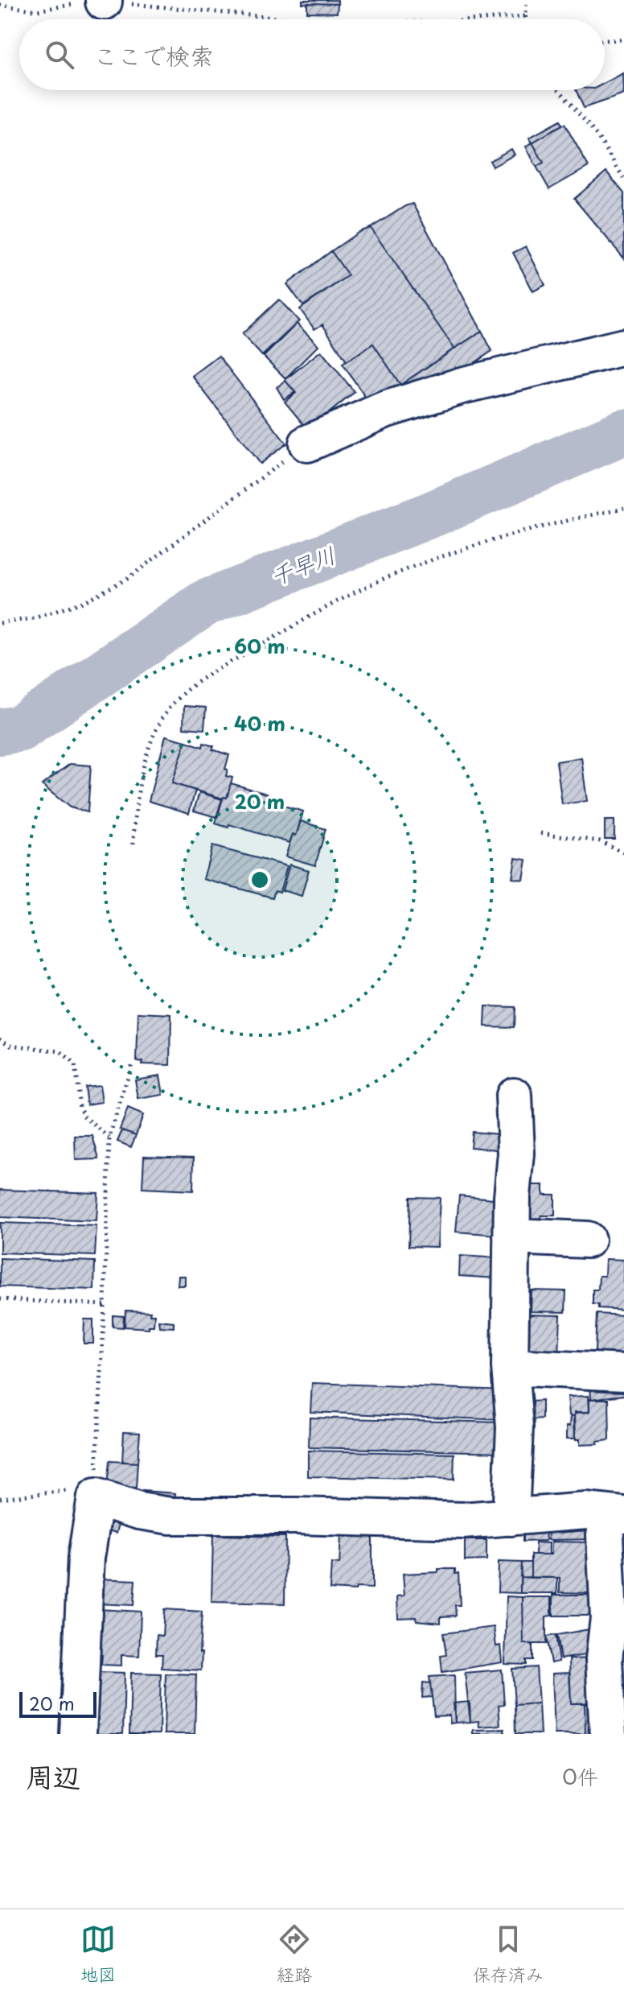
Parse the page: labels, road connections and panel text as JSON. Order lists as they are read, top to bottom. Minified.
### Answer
{"water":["千早川"],"scale_bar":"20 m","page":{"search":"ここで検索","scale":"20 m","heading":["周辺","0件"],"nav":["地図","経路","保存済み"]},"rings":["60 m","40 m","20 m"]}
